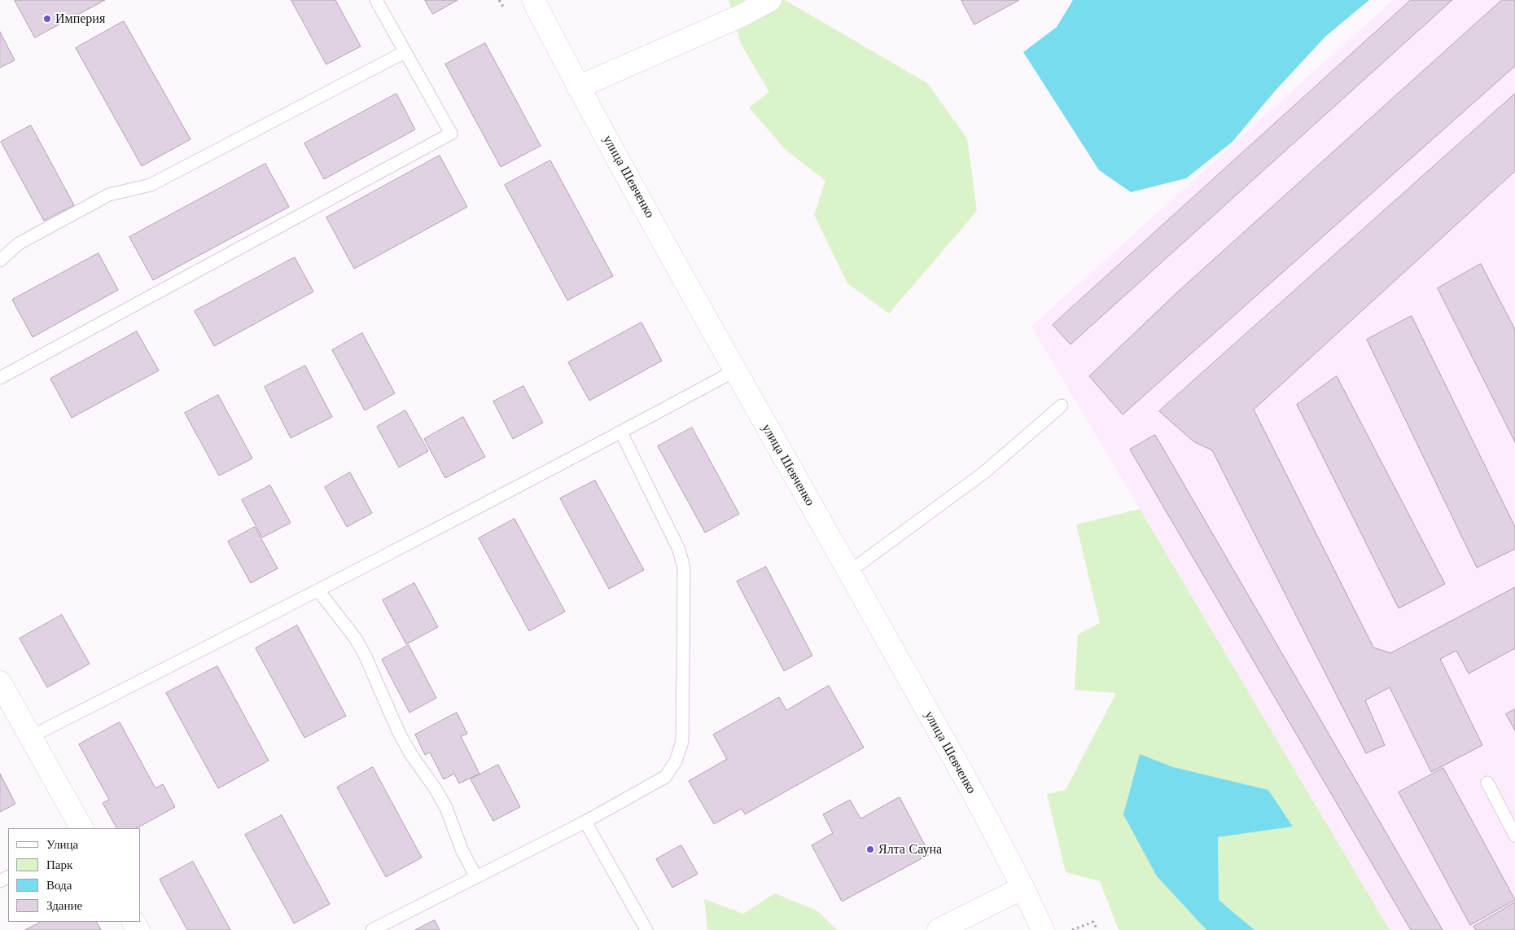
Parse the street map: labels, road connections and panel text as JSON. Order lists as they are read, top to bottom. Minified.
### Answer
{"streets":{"street":["улица Шевченко"]},"places":["Империя","Ялта Сауна"],"legend":["Улица","Парк","Вода","Здание"]}
